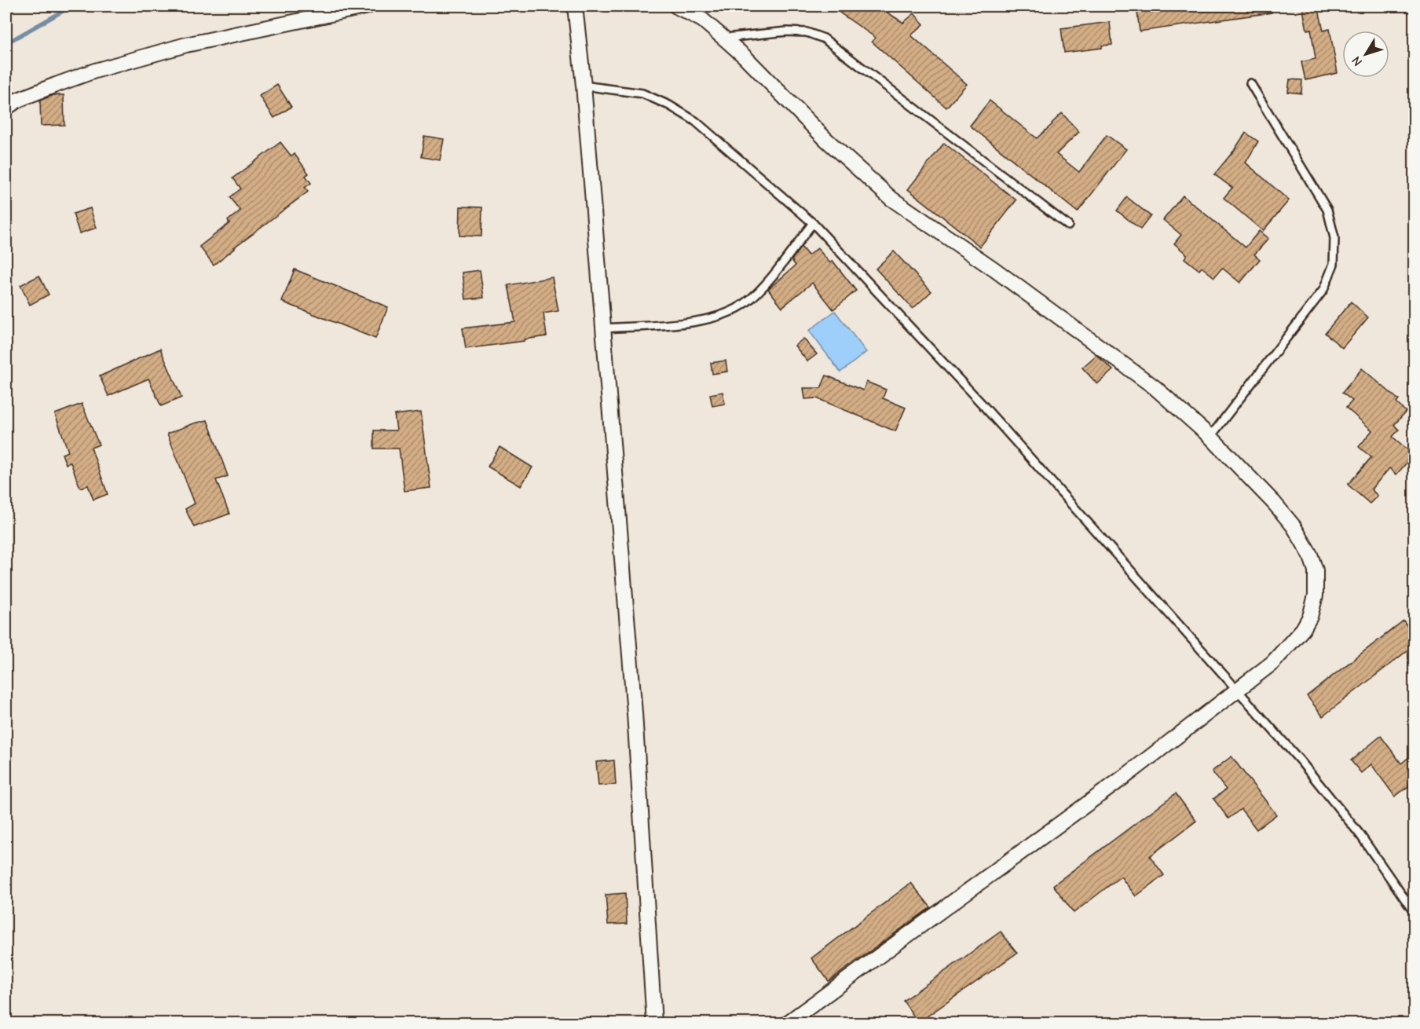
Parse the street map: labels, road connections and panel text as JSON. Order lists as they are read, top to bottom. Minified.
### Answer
{"north":"bottom left"}
